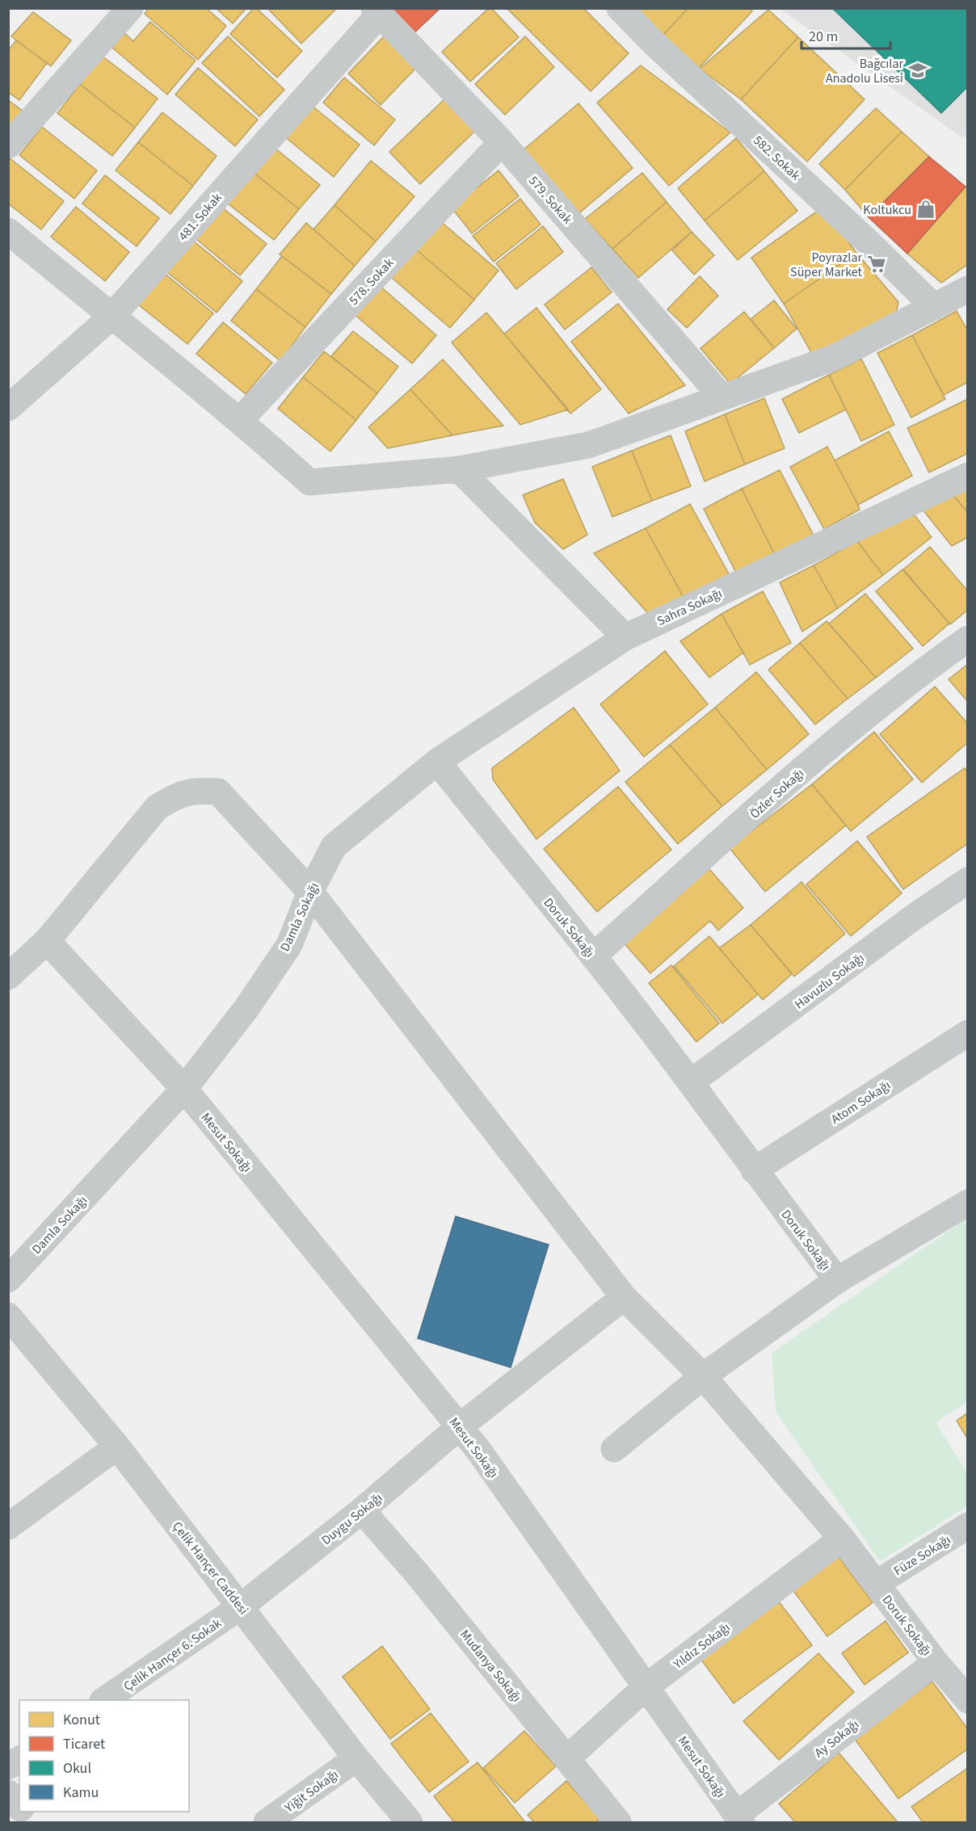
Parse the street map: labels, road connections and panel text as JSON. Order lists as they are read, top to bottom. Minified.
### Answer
{"streets":{"street":["582. Sokak","579. Sokak","481. Sokak","578. Sokak","Sahra Sokağı","Özler Sokağı","Damla Sokağı","Doruk Sokağı","Havuzlu Sokağı","Atom Sokağı","Mesut Sokağı","Duygu Sokağı","Füze Sokağı","Çelik Hançer Caddesi","Yıldız Sokağı","Çelik Hançer 6. Sokak","Mudanya Sokağı","Ay Sokağı","Yiğit Sokağı"]},"crossings":[["579. Sokak","481. Sokak"],["579. Sokak","578. Sokak"],["Sahra Sokağı","Damla Sokağı"],["Özler Sokağı","Doruk Sokağı"],["Damla Sokağı","Doruk Sokağı"],["Damla Sokağı","Mesut Sokağı"],["Doruk Sokağı","Havuzlu Sokağı"],["Doruk Sokağı","Atom Sokağı"],["Doruk Sokağı","Füze Sokağı"],["Doruk Sokağı","Yıldız Sokağı"],["Doruk Sokağı","Ay Sokağı"],["Mesut Sokağı","Duygu Sokağı"],["Mesut Sokağı","Yıldız Sokağı"],["Mesut Sokağı","Ay Sokağı"],["Duygu Sokağı","Çelik Hançer Caddesi"],["Duygu Sokağı","Çelik Hançer 6. Sokak"],["Duygu Sokağı","Mudanya Sokağı"],["Çelik Hançer Caddesi","Çelik Hançer 6. Sokak"],["Çelik Hançer Caddesi","Yiğit Sokağı"],["Yıldız Sokağı","Mudanya Sokağı"]],"places":{"school or university":["Bağcılar Anadolu Lisesi"],"shop":["Koltukcu"],"supermarket":["Poyrazlar Süper Market"]},"legend":["Konut","Ticaret","Okul","Kamu"],"scale_bar":"20 m"}
